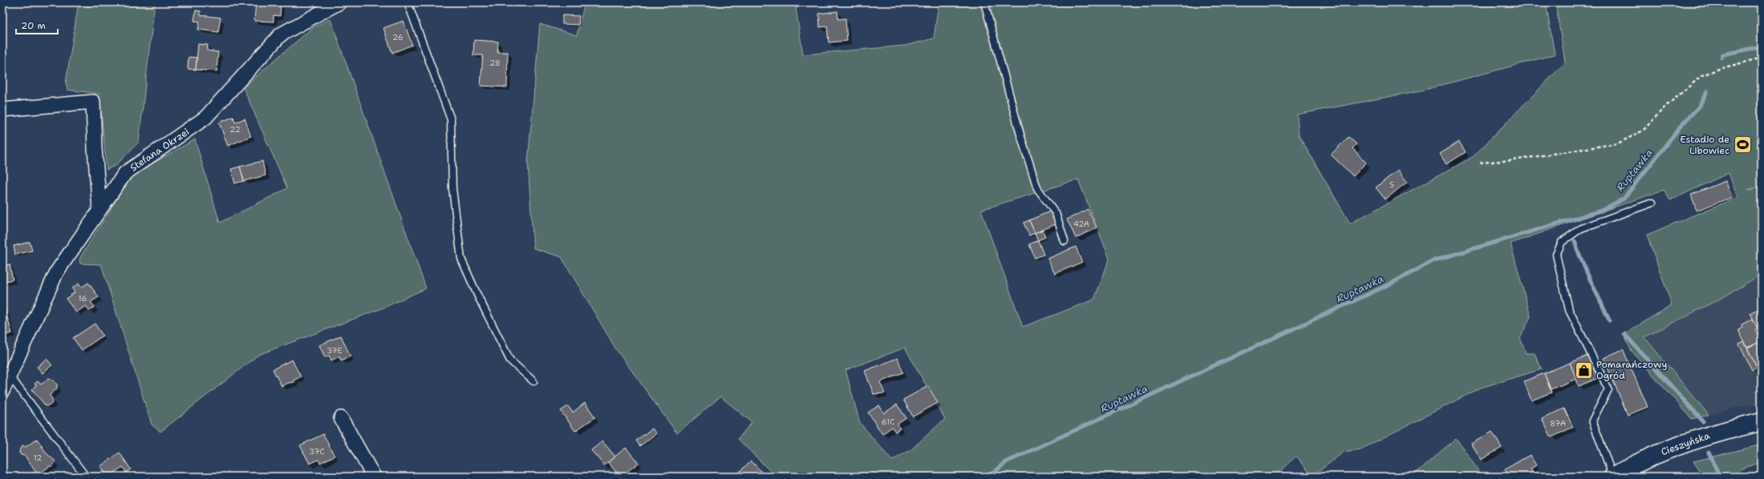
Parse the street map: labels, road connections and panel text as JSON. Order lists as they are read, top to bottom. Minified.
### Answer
{"streets":{"main road":["Cieszyńska"],"street":["Stefana Okrzei"]},"water":["Ruptawka"],"places":{"sports":["Estadio de Libowiec"],"shop":["Pomarańczowy Ogród"]},"house_numbers":["26","28","22","5","42A","16","37E","61C","87A","37C","12"],"scale_bar":"20 m"}
